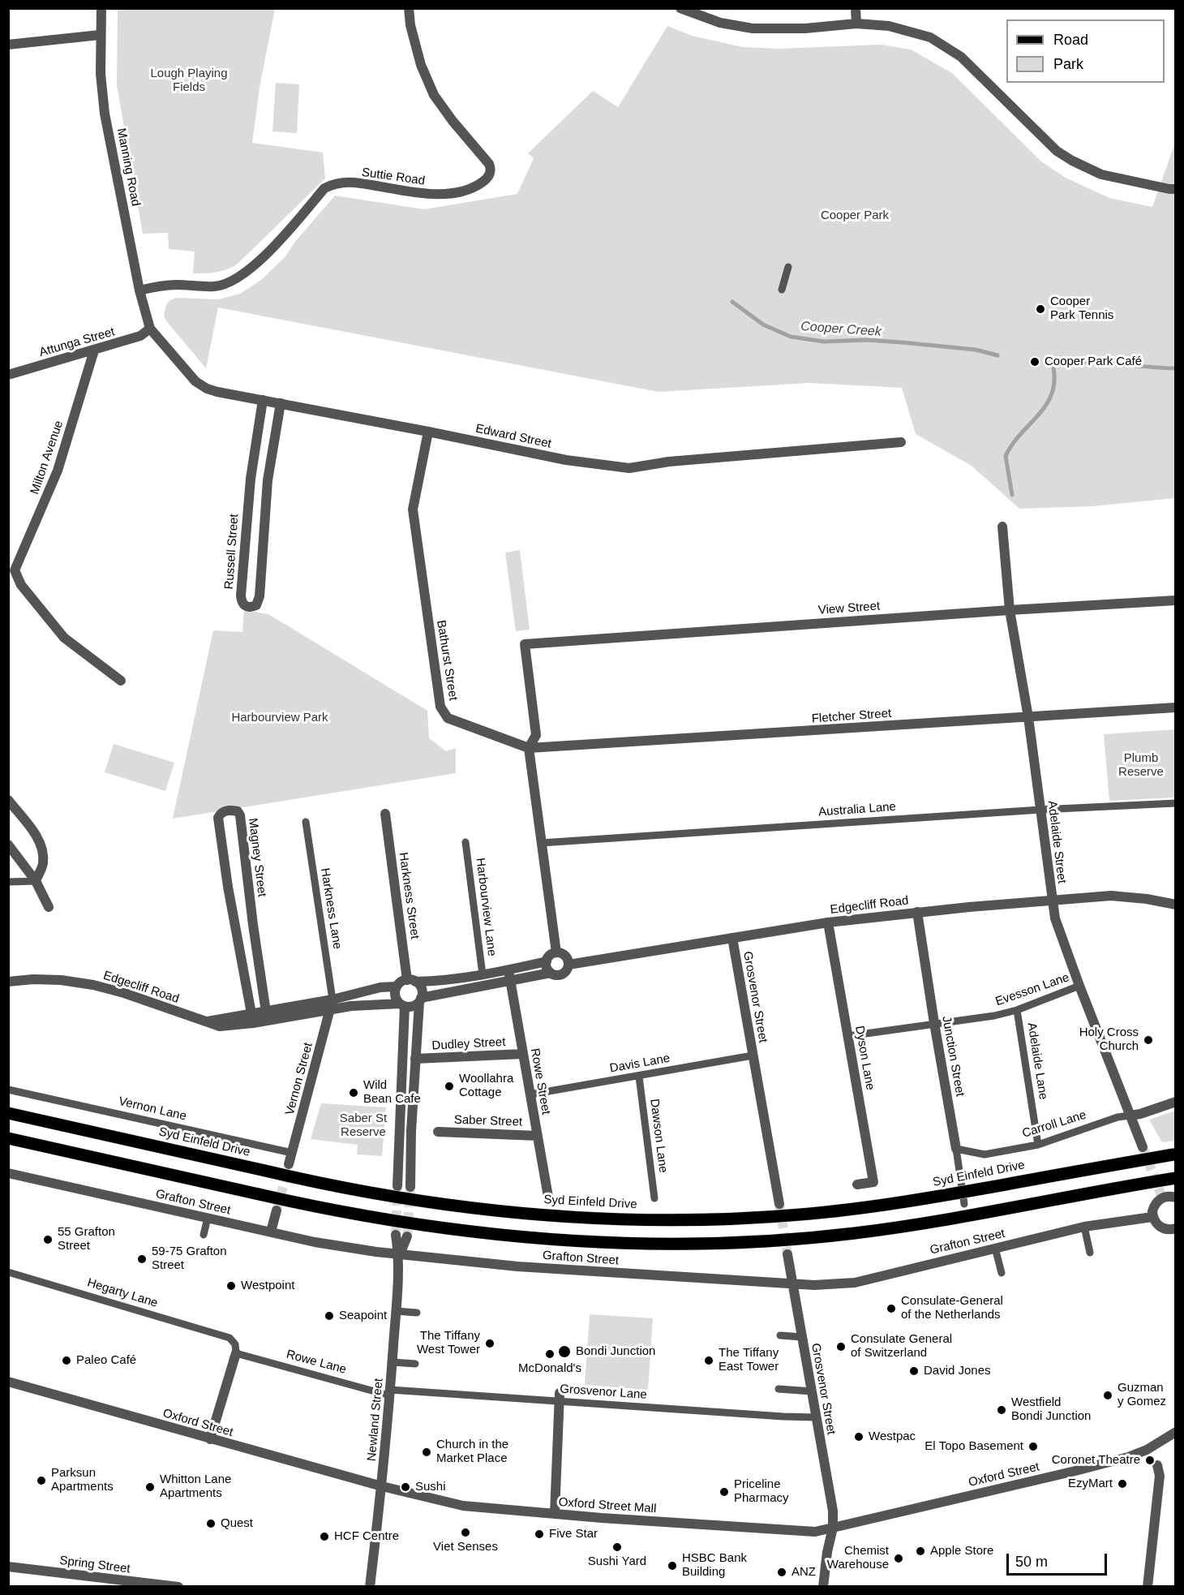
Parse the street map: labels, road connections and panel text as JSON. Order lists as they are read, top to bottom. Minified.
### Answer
{"streets":{"main road":["Syd Einfeld Drive"],"street":["Manning Road","Suttie Road","Attunga Street","Edward Street","Milton Avenue","Russell Street","View Street","Bathurst Street","Fletcher Street","Adelaide Street","Magney Street","Harkness Street","Edgecliff Road","Grosvenor Street","Dudley Street","Junction Street","Dyson Lane","Vernon Street","Rowe Street","Saber Street","Grafton Street","Newland Street","Oxford Street","Oxford Street Mall","Spring Street"],"lane":["Australia Lane","Harbourview Lane","Harkness Lane","Evesson Lane","Adelaide Lane","Davis Lane","Vernon Lane","Carroll Lane","Dawson Lane","Hegarty Lane","Rowe Lane","Grosvenor Lane"]},"crossings":[["Manning Road","Suttie Road"],["Manning Road","Attunga Street"],["Manning Road","Edward Street"],["Attunga Street","Edward Street"],["Attunga Street","Milton Avenue"],["Edward Street","Russell Street"],["Edward Street","Bathurst Street"],["View Street","Bathurst Street"],["View Street","Fletcher Street"],["View Street","Adelaide Street"],["Bathurst Street","Fletcher Street"],["Fletcher Street","Adelaide Street"],["Australia Lane","Adelaide Street"],["Adelaide Street","Edgecliff Road"],["Adelaide Street","Evesson Lane"],["Adelaide Street","Carroll Lane"],["Magney Street","Edgecliff Road"],["Harkness Street","Edgecliff Road"],["Edgecliff Road","Harkness Lane"],["Edgecliff Road","Grosvenor Street"],["Edgecliff Road","Junction Street"],["Edgecliff Road","Dyson Lane"],["Edgecliff Road","Vernon Street"],["Harkness Lane","Vernon Street"],["Evesson Lane","Junction Street"],["Evesson Lane","Dyson Lane"],["Evesson Lane","Adelaide Lane"],["Grosvenor Street","Davis Lane"],["Grosvenor Street","Grafton Street"],["Grosvenor Street","Grosvenor Lane"],["Grosvenor Street","Oxford Street"],["Grosvenor Street","Oxford Street Mall"],["Dudley Street","Rowe Street"],["Junction Street","Carroll Lane"],["Adelaide Lane","Carroll Lane"],["Davis Lane","Rowe Street"],["Davis Lane","Dawson Lane"],["Vernon Street","Vernon Lane"],["Rowe Street","Saber Street"],["Grafton Street","Newland Street"],["Hegarty Lane","Rowe Lane"],["Rowe Lane","Grosvenor Lane"],["Rowe Lane","Newland Street"],["Grosvenor Lane","Newland Street"],["Newland Street","Oxford Street"],["Newland Street","Oxford Street Mall"],["Oxford Street","Oxford Street Mall"]],"water":["Cooper Creek"],"parks":["Lough Playing Fields","Cooper Park","Harbourview Park","Plumb Reserve","Saber St Reserve"],"places":["Cooper Park Tennis","Cooper Park Café","Holy Cross Church","Woollahra Cottage","Wild Bean Cafe","55 Grafton Street","59-75 Grafton Street","Westpoint","Consulate-General of the Netherlands","Seapoint","The Tiffany West Tower","Consulate General of Switzerland","Bondi Junction","McDonald's","Paleo Café","The Tiffany East Tower","David Jones","Guzman y Gomez","Westfield Bondi Junction","Westpac","El Topo Basement","Church in the Market Place","Coronet Theatre","Parksun Apartments","EzyMart","Whitton Lane Apartments","Sushi","Priceline Pharmacy","Quest","Viet Senses","Five Star","HCF Centre","Sushi Yard","Apple Store","Chemist Warehouse","HSBC Bank Building","ANZ"],"legend":["Road","Park"],"scale_bar":"50 m"}
